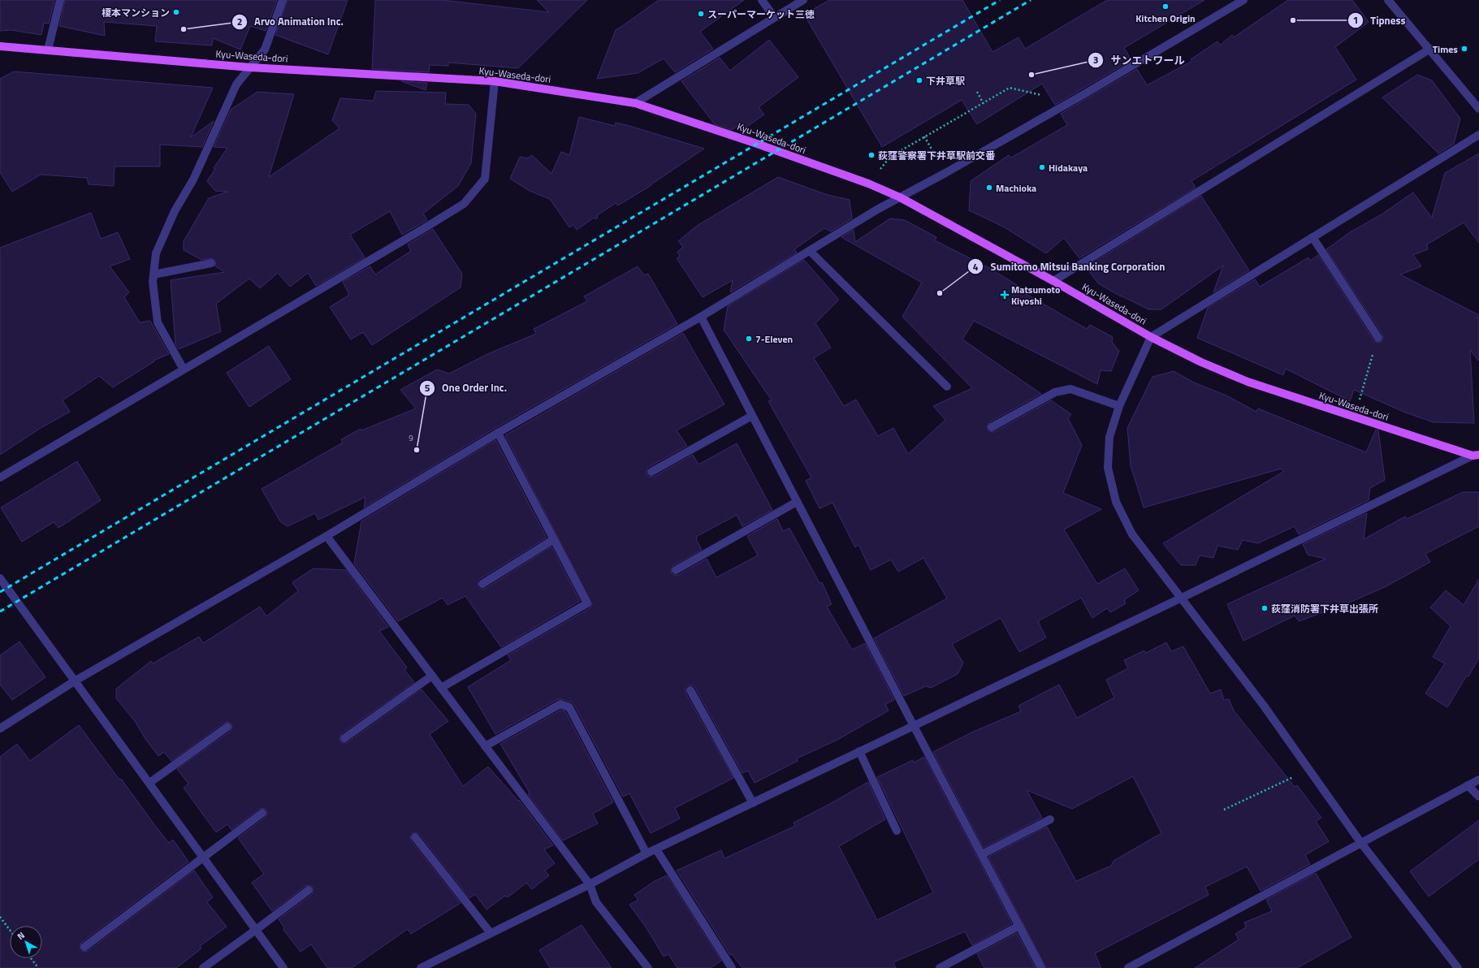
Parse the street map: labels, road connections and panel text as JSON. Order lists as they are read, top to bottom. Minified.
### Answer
{"streets":{"main road":["Kyu-Waseda-dori"]},"places":{"other":["Kitchen Origin","榎本マンション","スーパーマーケット三徳","Tipness","Arvo Animation Inc.","Times","サンエトワール","下井草駅","荻窪警察署下井草駅前交番","Hidakaya","Machioka","Sumitomo Mitsui Banking Corporation","7-Eleven","One Order Inc.","荻窪消防署下井草出張所"],"health":["Matsumoto Kiyoshi"]},"house_numbers":["9"],"north":"top left"}
